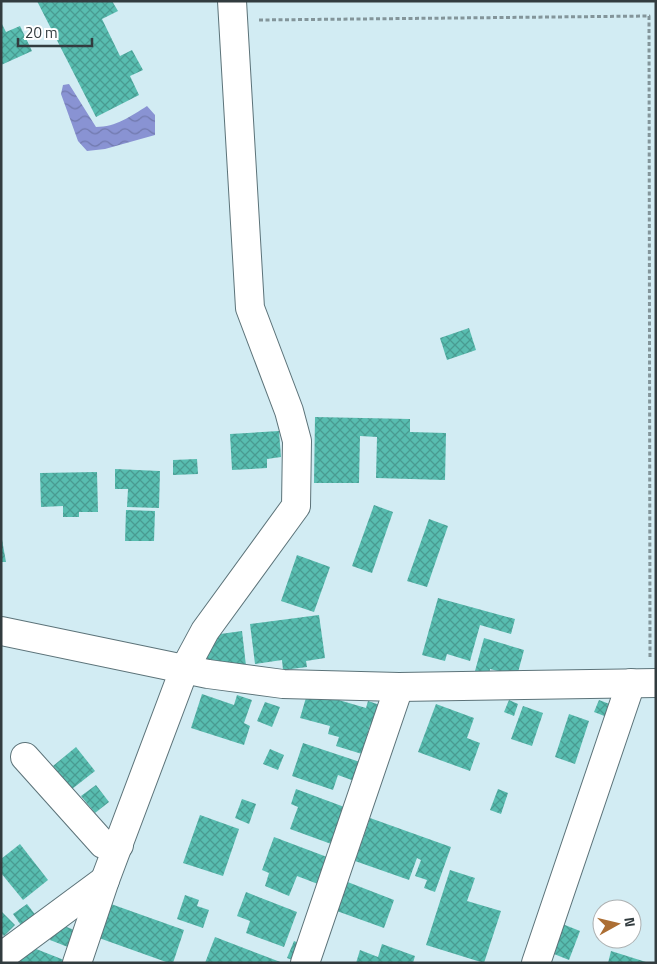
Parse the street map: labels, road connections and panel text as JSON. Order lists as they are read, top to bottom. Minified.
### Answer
{"scale_bar":"20 m","north":"right"}
